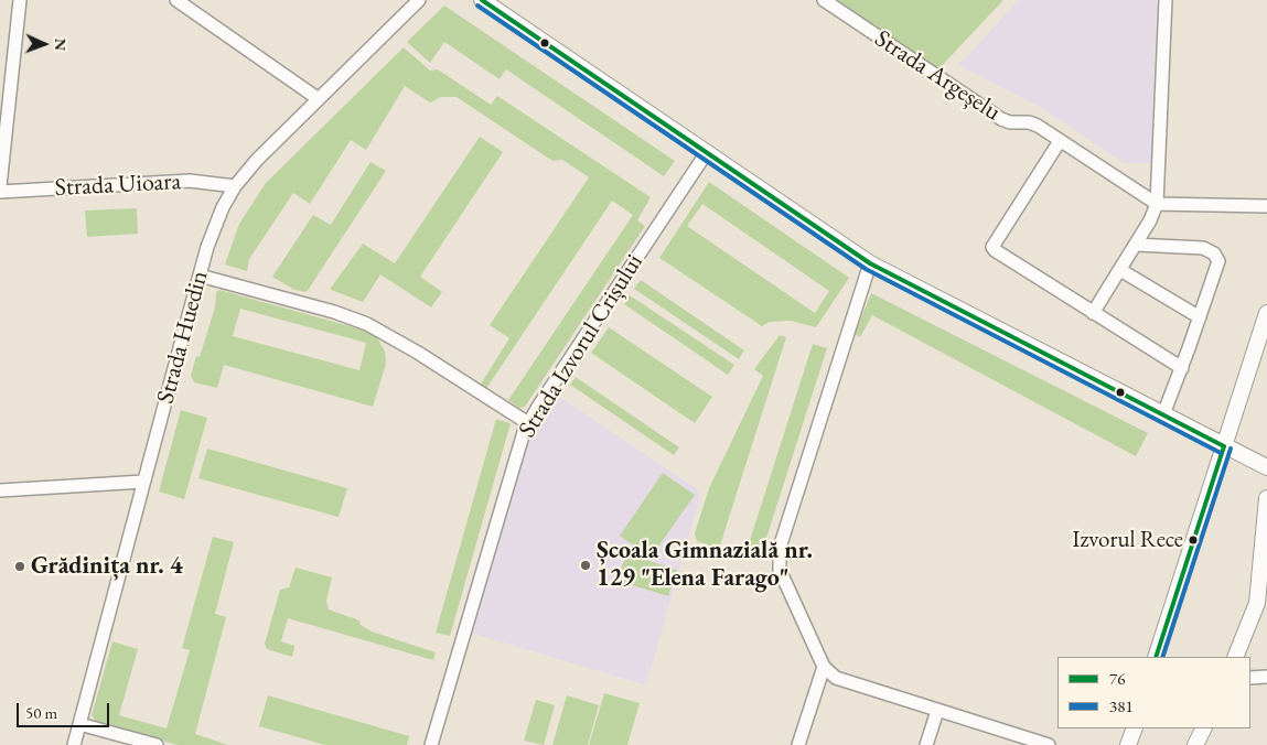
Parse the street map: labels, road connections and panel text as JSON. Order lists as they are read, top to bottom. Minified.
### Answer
{"streets":{"street":["Strada Argeșelu","Strada Uioara","Strada Huedin","Strada Izvorul Crișului"]},"crossings":[["Strada Uioara","Strada Huedin"]],"places":["Izvorul Rece","Școala Gimnazială nr. 129 \"Elena Farago\"","Grădinița nr. 4"],"lines":["transit line 76","transit line 381"],"legend":["76","381"],"scale_bar":"50 m","north":"right"}
